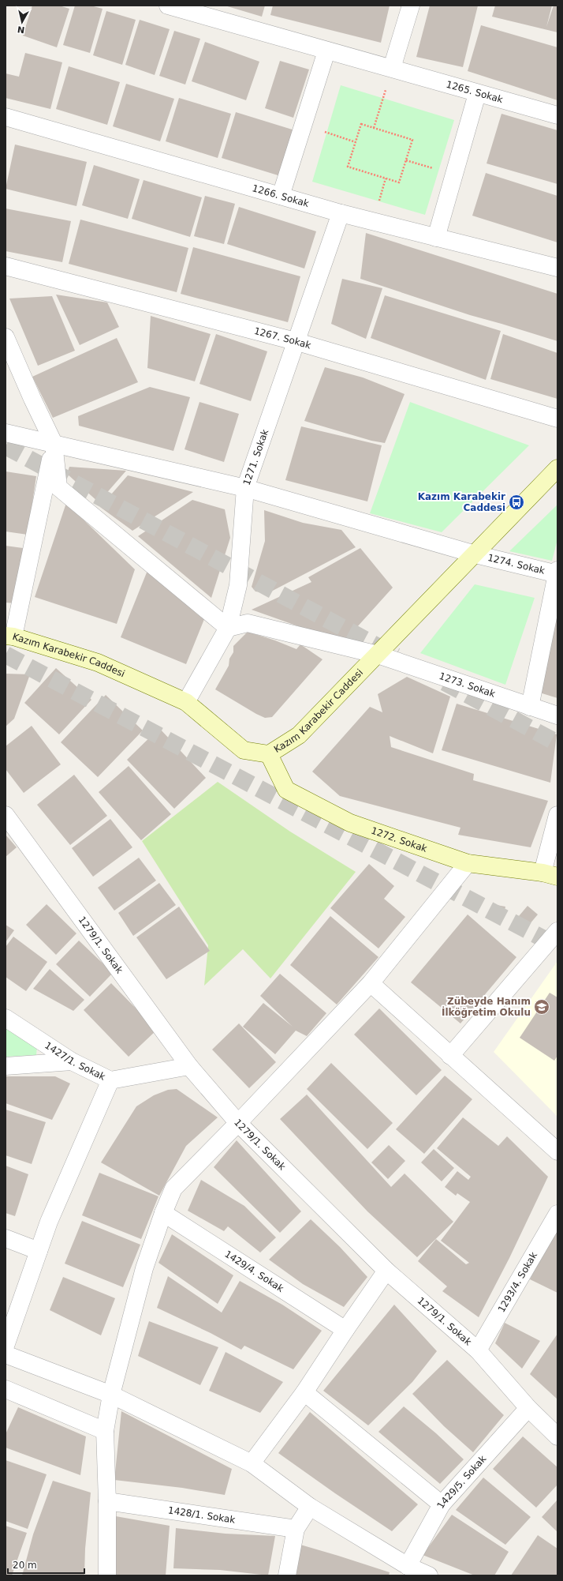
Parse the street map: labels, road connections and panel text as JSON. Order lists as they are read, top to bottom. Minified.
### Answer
{"streets":{"main road":["Kazım Karabekir Caddesi","1272. Sokak"],"street":["1265. Sokak","1266. Sokak","1267. Sokak","1271. Sokak","1274. Sokak","1273. Sokak","1279/1. Sokak","1427/1. Sokak","1429/4. Sokak","1293/4. Sokak","1429/5. Sokak","1428/1. Sokak"]},"crossings":[["1266. Sokak","1271. Sokak"],["1267. Sokak","1271. Sokak"],["1271. Sokak","1274. Sokak"],["1271. Sokak","Kazım Karabekir Caddesi"],["1271. Sokak","1273. Sokak"],["1274. Sokak","Kazım Karabekir Caddesi"],["Kazım Karabekir Caddesi","1273. Sokak"],["Kazım Karabekir Caddesi","1272. Sokak"],["1279/1. Sokak","1427/1. Sokak"],["1279/1. Sokak","1293/4. Sokak"],["1279/1. Sokak","1429/5. Sokak"]],"places":{"bus stop":["Kazım Karabekir Caddesi"],"school or university":["Zübeyde Hanım İlköğretim Okulu"]},"scale_bar":"20 m","north":"bottom"}
